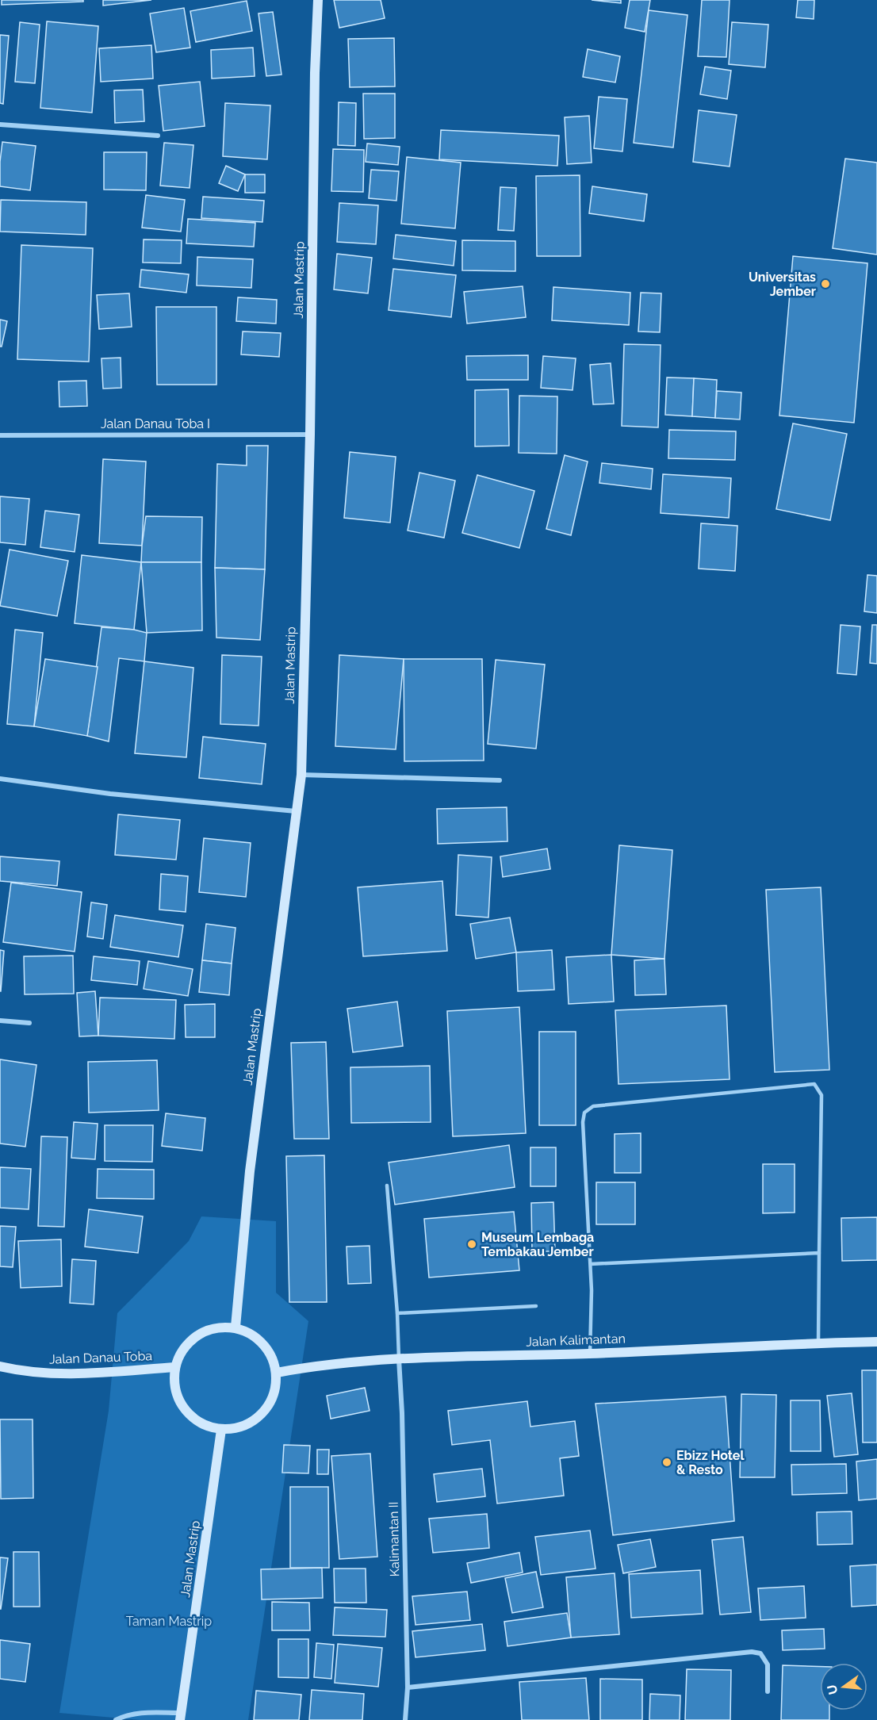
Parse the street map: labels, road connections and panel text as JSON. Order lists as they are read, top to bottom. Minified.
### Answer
{"streets":{"main road":["Jalan Mastrip","Jalan Kalimantan","Jalan Danau Toba"],"street":["Jalan Danau Toba I","Kalimantan II"]},"crossings":[["Jalan Mastrip","Jalan Danau Toba I"],["Jalan Mastrip","Jalan Kalimantan"],["Jalan Mastrip","Jalan Danau Toba"],["Jalan Kalimantan","Jalan Danau Toba"],["Jalan Kalimantan","Kalimantan II"]],"parks":["Taman Mastrip"],"places":["Universitas Jember","Museum Lembaga Tembakau Jember","Ebizz Hotel & Resto"],"north":"left"}
